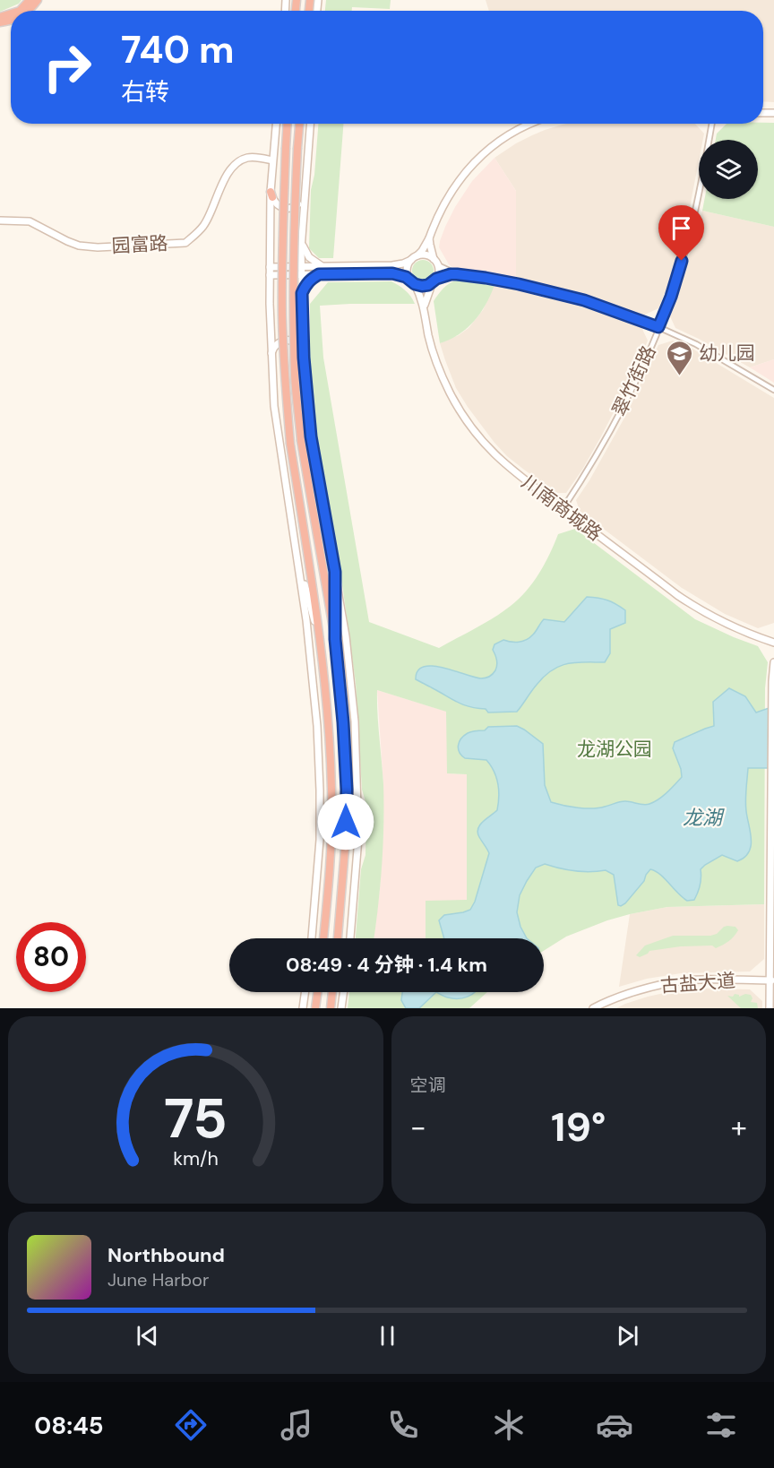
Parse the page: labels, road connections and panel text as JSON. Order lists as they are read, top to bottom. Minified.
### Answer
{"streets":{"street":["园富路","翠竹街路","川南商城路","古盐大道"]},"crossings":[["翠竹街路","川南商城路"]],"water":["龙湖"],"parks":["龙湖公园"],"places":{"school or university":["幼儿园"]},"page":{"turn":["740 m","右转"],"limit":"80","trip":"08:49 · 4 分钟 · 1.4 km","tile":"空调","heat":["−","19°","+"],"song":["Northbound","June Harbor"],"tabs":"08:45","gauge":["75","km/h"]}}
